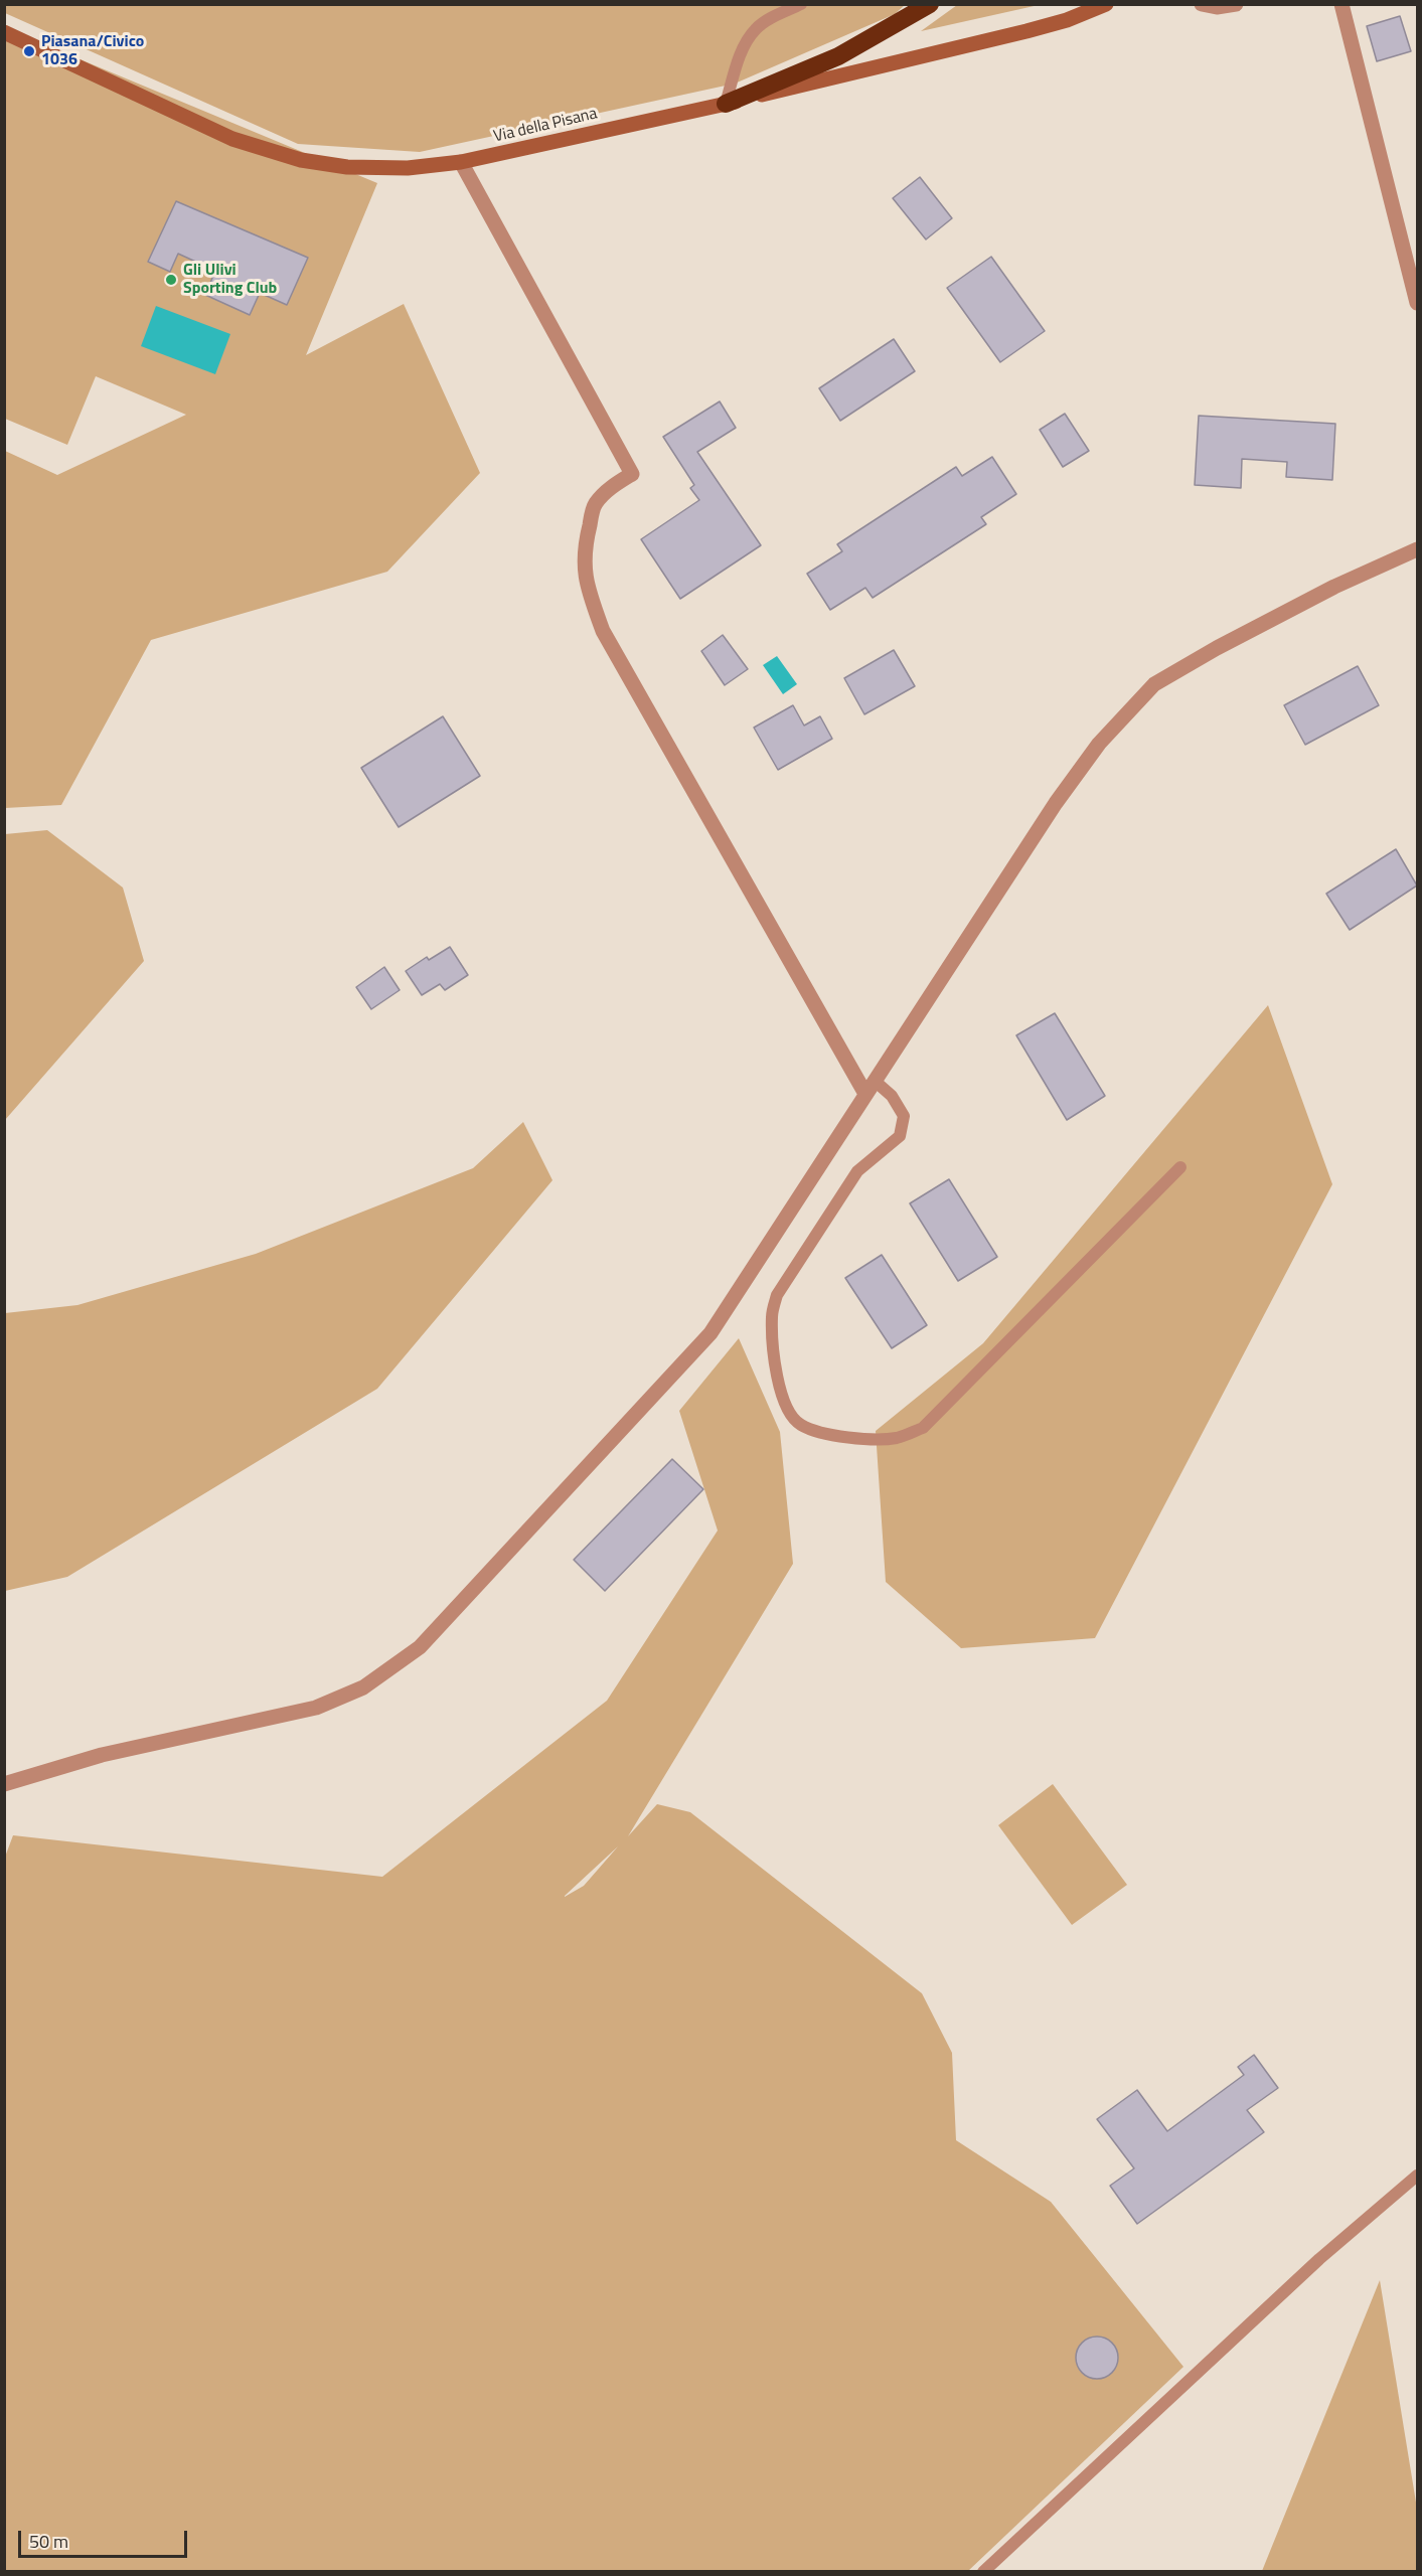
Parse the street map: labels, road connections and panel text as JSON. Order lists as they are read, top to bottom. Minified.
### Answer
{"streets":{"main road":["Via della Pisana"]},"places":["Piasana/Civico 1036","Gli Ulivi Sporting Club"],"scale_bar":"50 m"}
